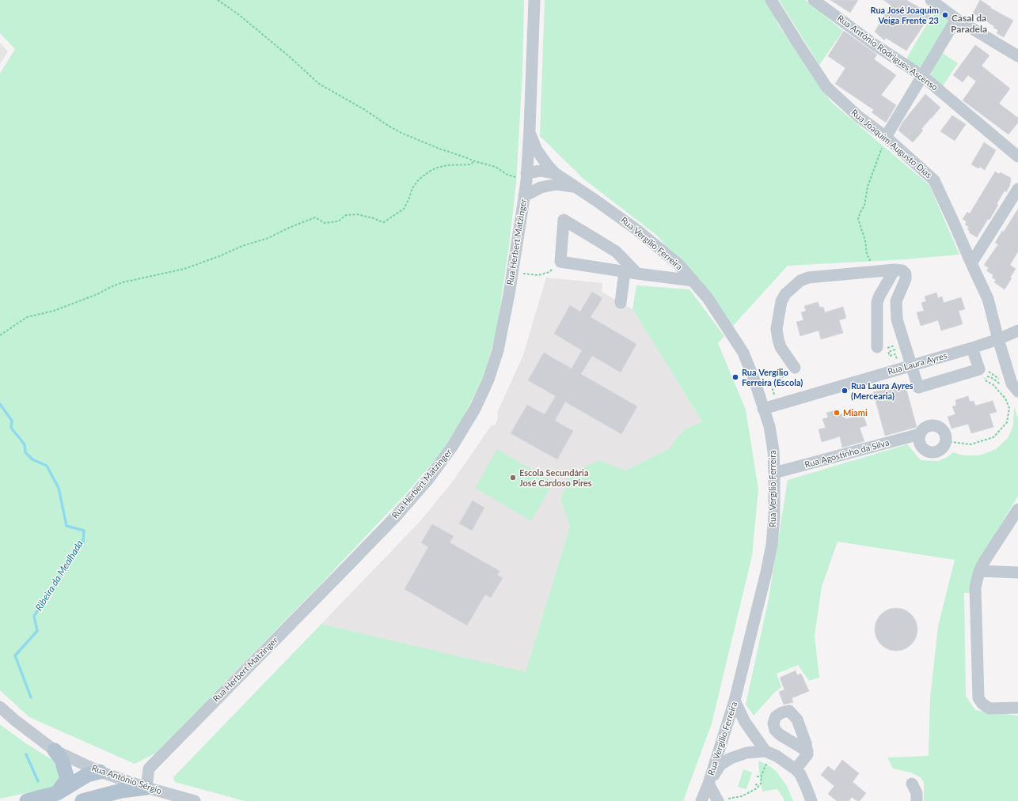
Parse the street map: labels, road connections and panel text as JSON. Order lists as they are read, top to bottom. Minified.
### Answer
{"streets":{"street":["Rua António Rodrigues Ascenso","Rua Joaquim Augusto Dias","Rua Herbert Matzinger","Rua Vergílio Ferreira","Rua Laura Ayres","Rua Agostinho da Silva","Rua António Sérgio"]},"crossings":[["Rua Joaquim Augusto Dias","Rua Laura Ayres"],["Rua Herbert Matzinger","Rua Vergílio Ferreira"],["Rua Herbert Matzinger","Rua António Sérgio"],["Rua Vergílio Ferreira","Rua Laura Ayres"],["Rua Vergílio Ferreira","Rua Agostinho da Silva"]],"districts":["Casal da Paradela"],"water":["Ribeira da Mealhada"],"places":["Rua José Joaquim Veiga Frente 23","Rua Vergílio Ferreira (Escola)","Rua Laura Ayres (Mercearia)","Miami","Escola Secundária José Cardoso Pires"]}
